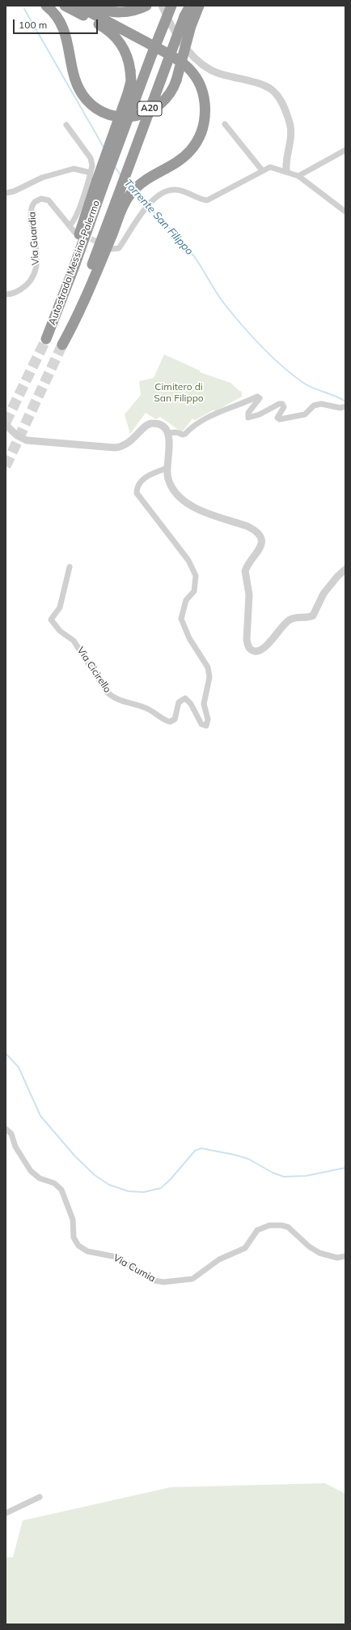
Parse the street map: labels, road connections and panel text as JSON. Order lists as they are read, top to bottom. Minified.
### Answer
{"streets":{"highway":["A20","Autostrada Messina-Palermo"],"street":["Via Guardia","Via Cicirello","Via Cumia"]},"crossings":[["A20","Autostrada Messina-Palermo"]],"water":["Torrente San Filippo"],"parks":["Cimitero di San Filippo"],"scale_bar":"100 m"}
